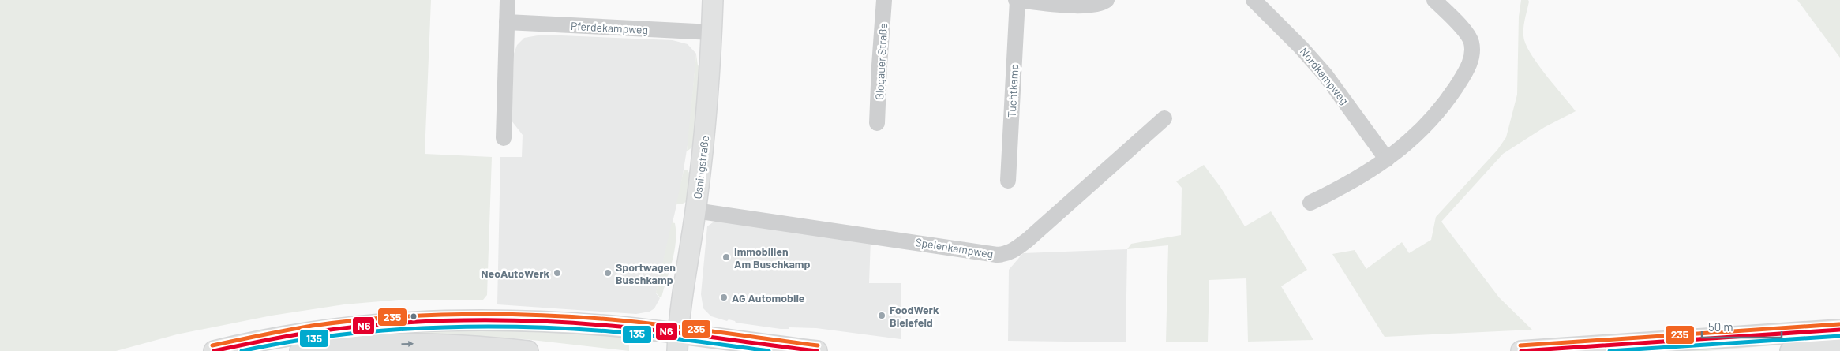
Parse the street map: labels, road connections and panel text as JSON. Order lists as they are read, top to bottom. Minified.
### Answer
{"streets":{"main road":["Osningstraße"],"street":["Pferdekampweg","Glogauer Straße","Nordkampweg","Tuchtkamp","Spelenkampweg"]},"crossings":[["Pferdekampweg","Osningstraße"],["Osningstraße","Spelenkampweg"]],"places":["Immobilien Am Buschkamp","NeoAutoWerk","Sportwagen Buschkamp","AG Automobile","FoodWerk Bielefeld"],"lines":["transit line 235","transit line N6","transit line 135"],"scale_bar":"50 m"}
